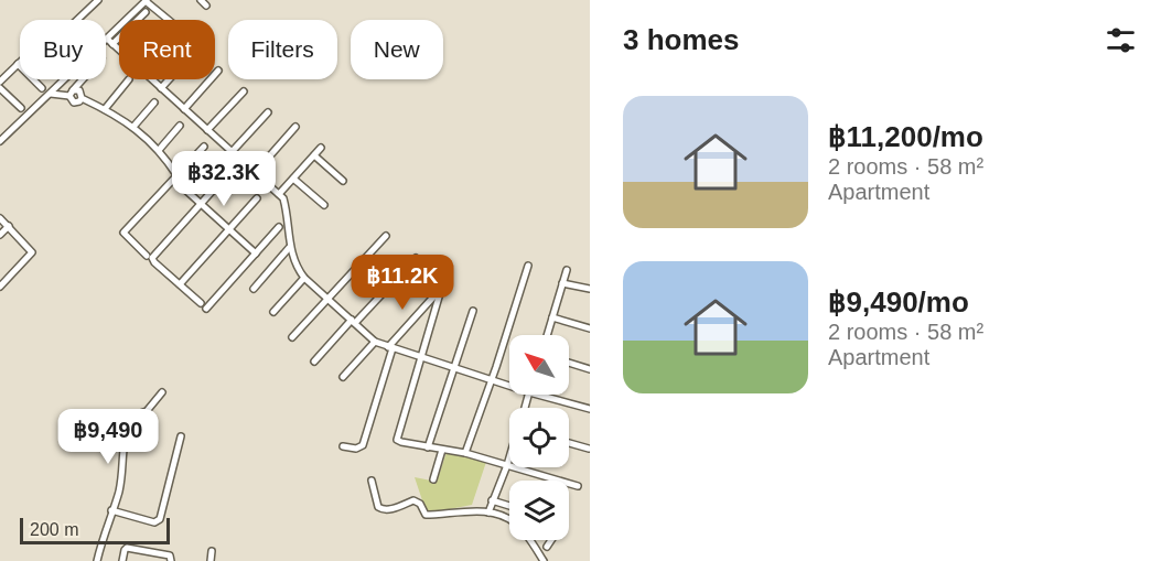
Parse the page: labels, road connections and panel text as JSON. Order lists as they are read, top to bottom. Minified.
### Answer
{"scale_bar":"200 m","north":"top left","page":{"heading":"3 homes","chip":["Buy","Rent","Filters","New"],"list":[{"name":"฿11,200/mo","note":"2 rooms · 58 m² · Apartment"},{"name":"฿9,490/mo","note":"2 rooms · 58 m² · Apartment"}],"price":["฿32.3K","฿11.2K","฿9,490"],"scale":"200 m"}}
